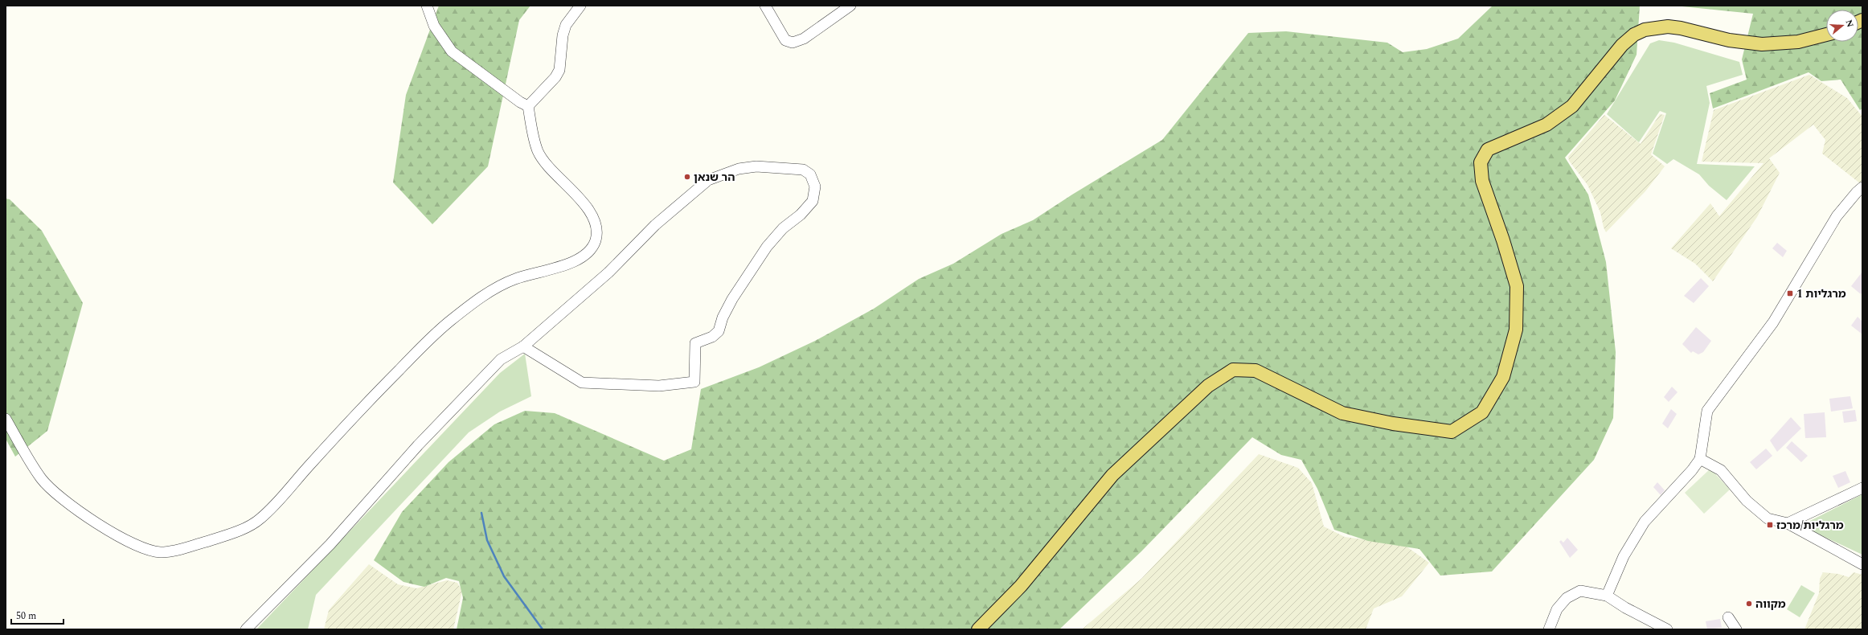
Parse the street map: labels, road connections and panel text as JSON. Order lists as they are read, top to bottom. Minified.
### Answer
{"places":{"other":["הר שנאן","מקווה"],"transit":["מרגליות 1","מרגליות/מרכז"]},"scale_bar":"50 m","north":"right"}
